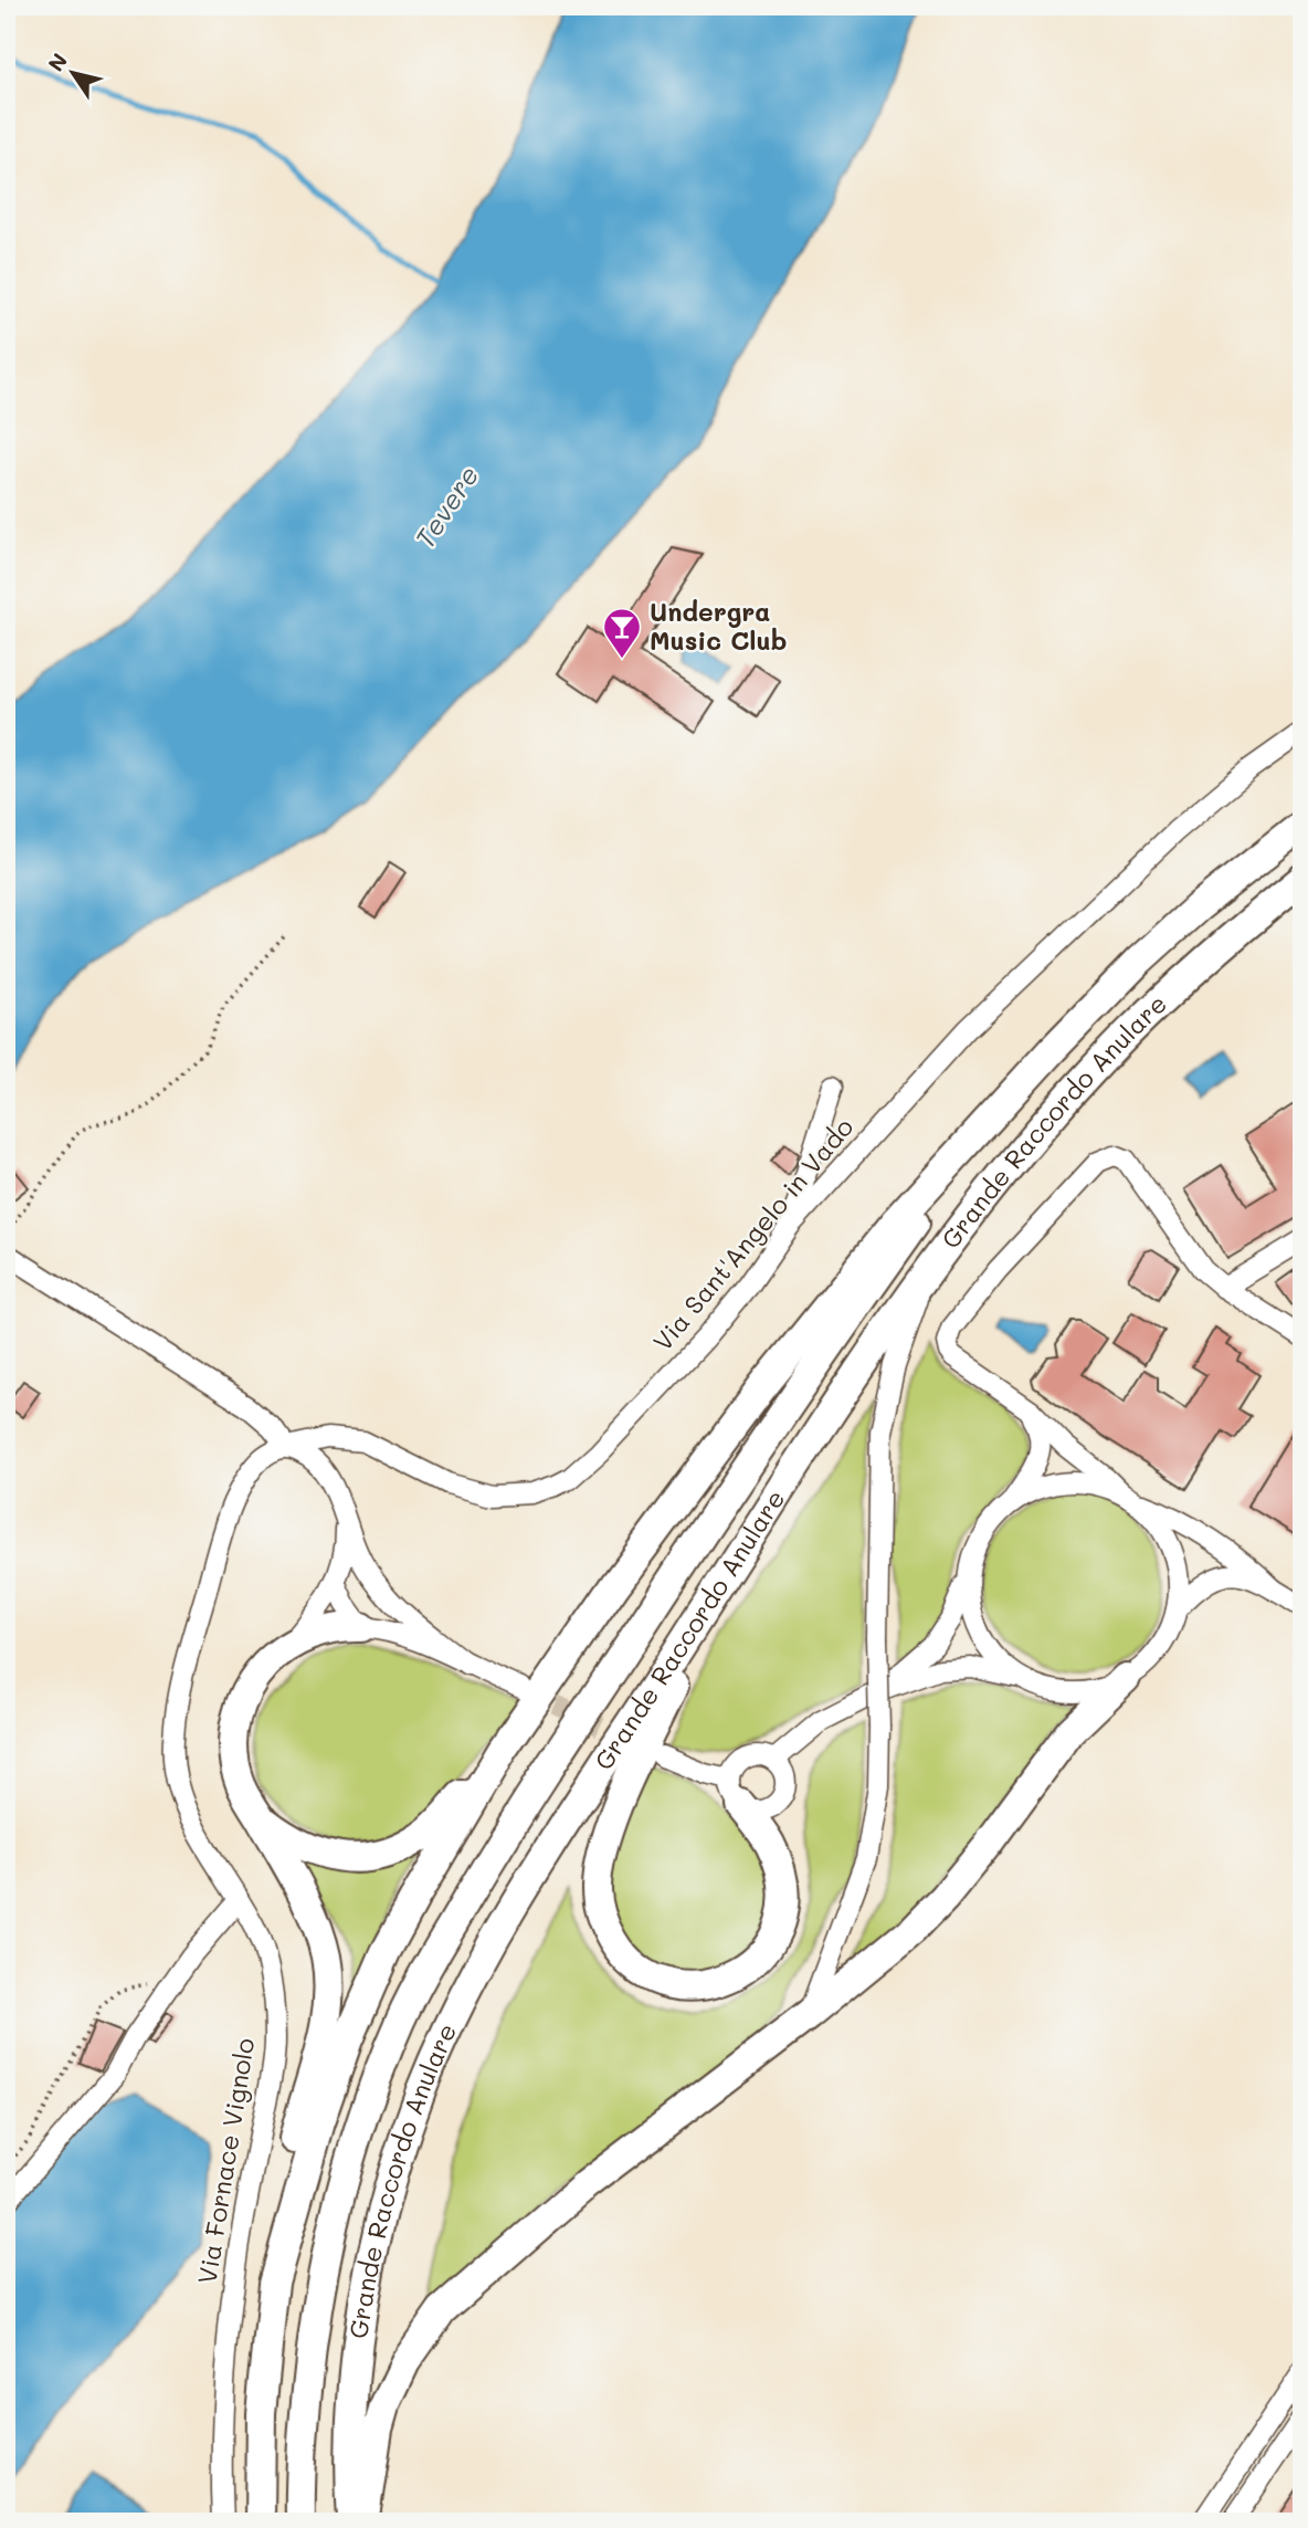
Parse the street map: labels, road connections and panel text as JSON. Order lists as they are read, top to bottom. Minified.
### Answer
{"streets":{"highway":["Grande Raccordo Anulare"],"street":["Via Sant'Angelo in Vado","Via Fornace Vignolo"]},"crossings":[["Via Sant'Angelo in Vado","Via Fornace Vignolo"]],"water":["Tevere"],"places":{"bar":["Undergra Music Club"]},"north":"top left"}
